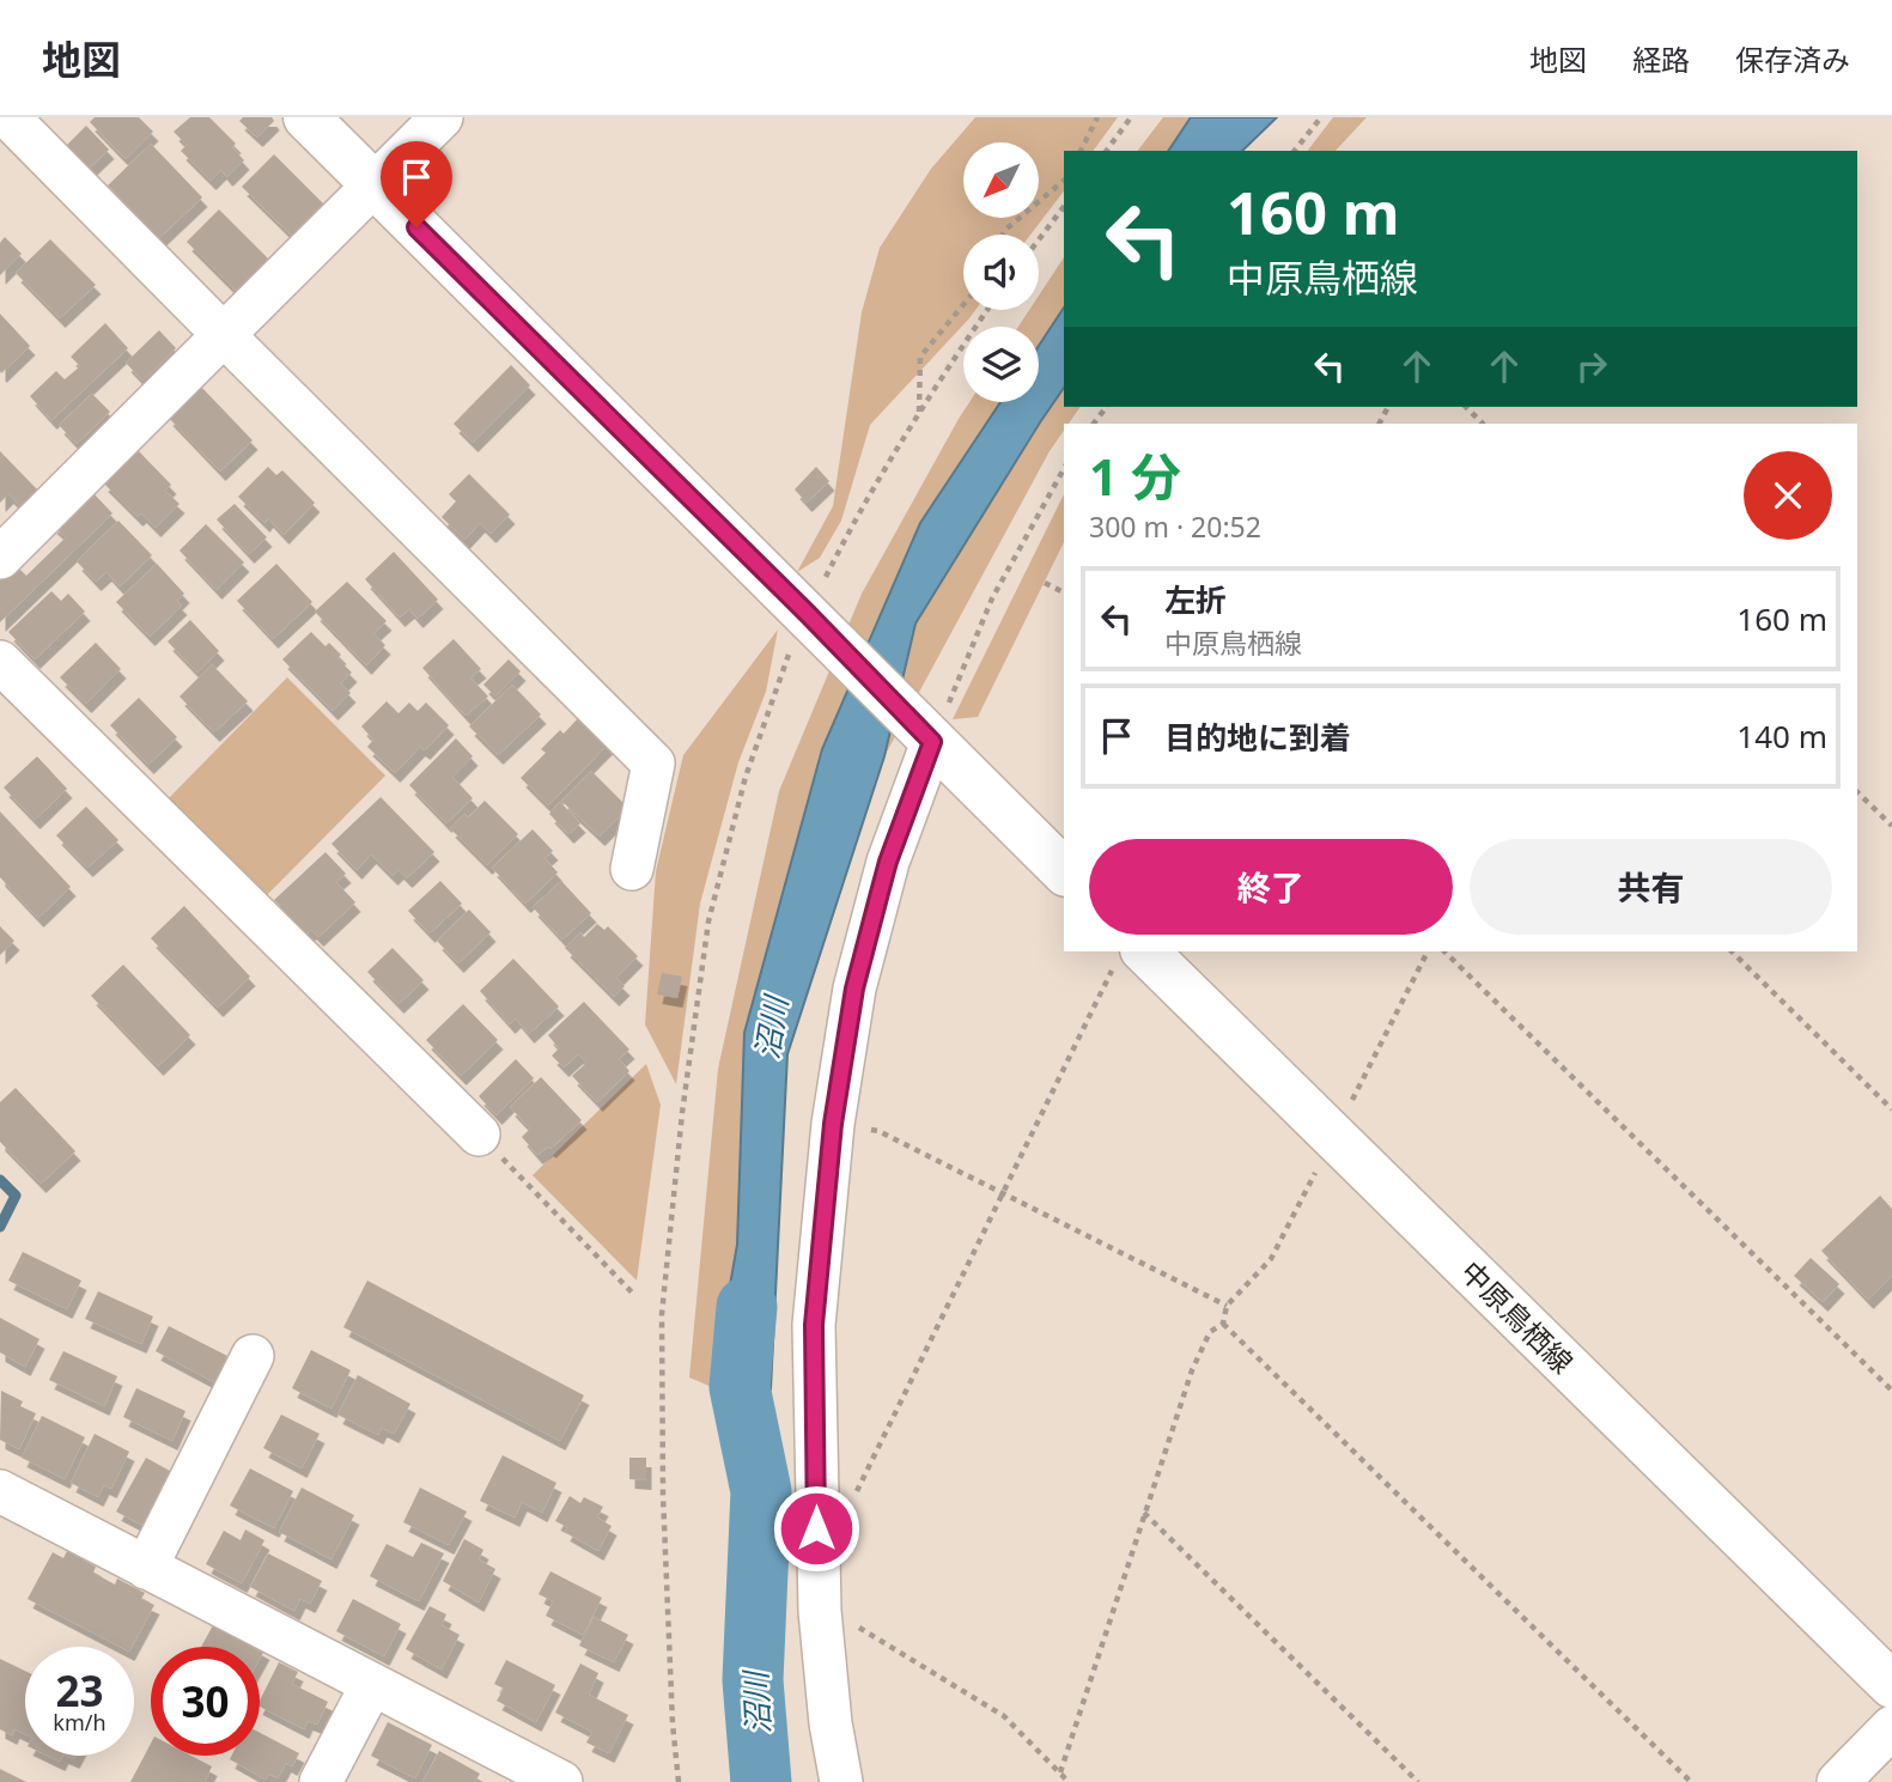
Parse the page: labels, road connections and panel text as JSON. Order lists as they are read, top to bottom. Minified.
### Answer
{"streets":{"main road":["中原鳥栖線"]},"water":["沼川"],"north":"bottom left","page":{"header":"地図","nav":["地図","経路","保存済み"],"turn":["160 m","中原鳥栖線"],"heading":["1 分","300 m · 20:52"],"list":[{"name":"左折","note":"中原鳥栖線","value":"160 m"},{"name":"目的地に到着","value":"140 m"}],"buttons":["終了","共有"],"speed":"23 km/h","limit":"30"}}
